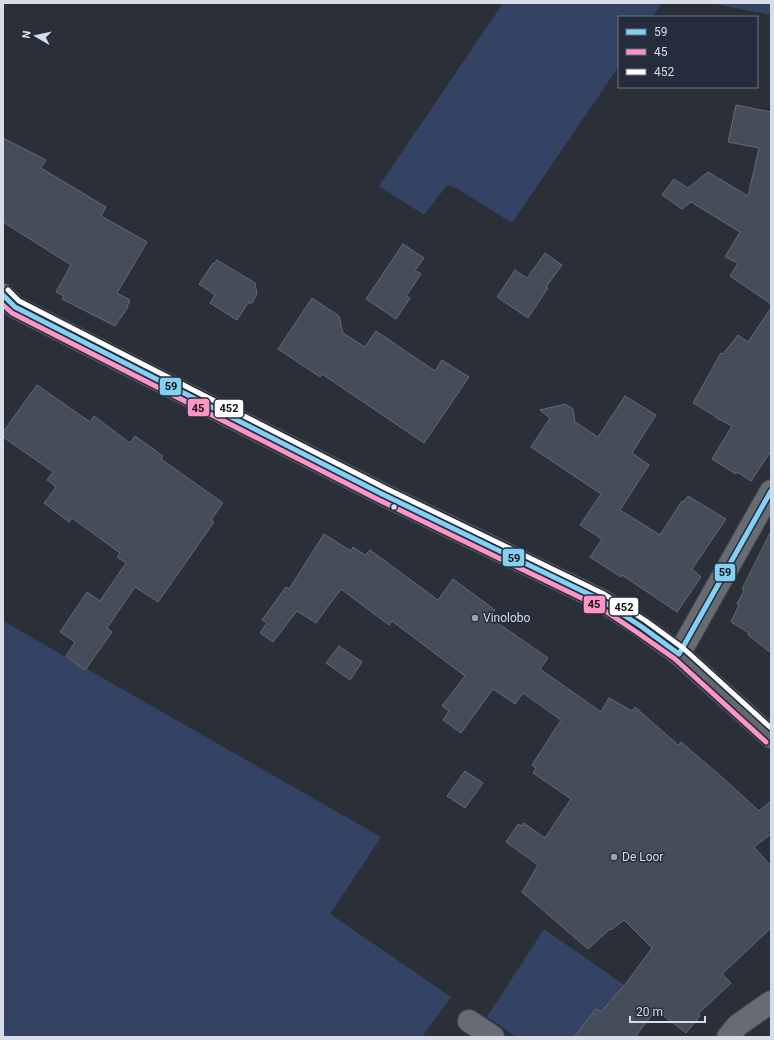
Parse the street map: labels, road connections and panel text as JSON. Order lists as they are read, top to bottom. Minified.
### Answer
{"places":["Vinolobo","De Loor"],"lines":["transit line 452","transit line 59","transit line 45"],"legend":["59","45","452"],"scale_bar":"20 m","north":"left"}
